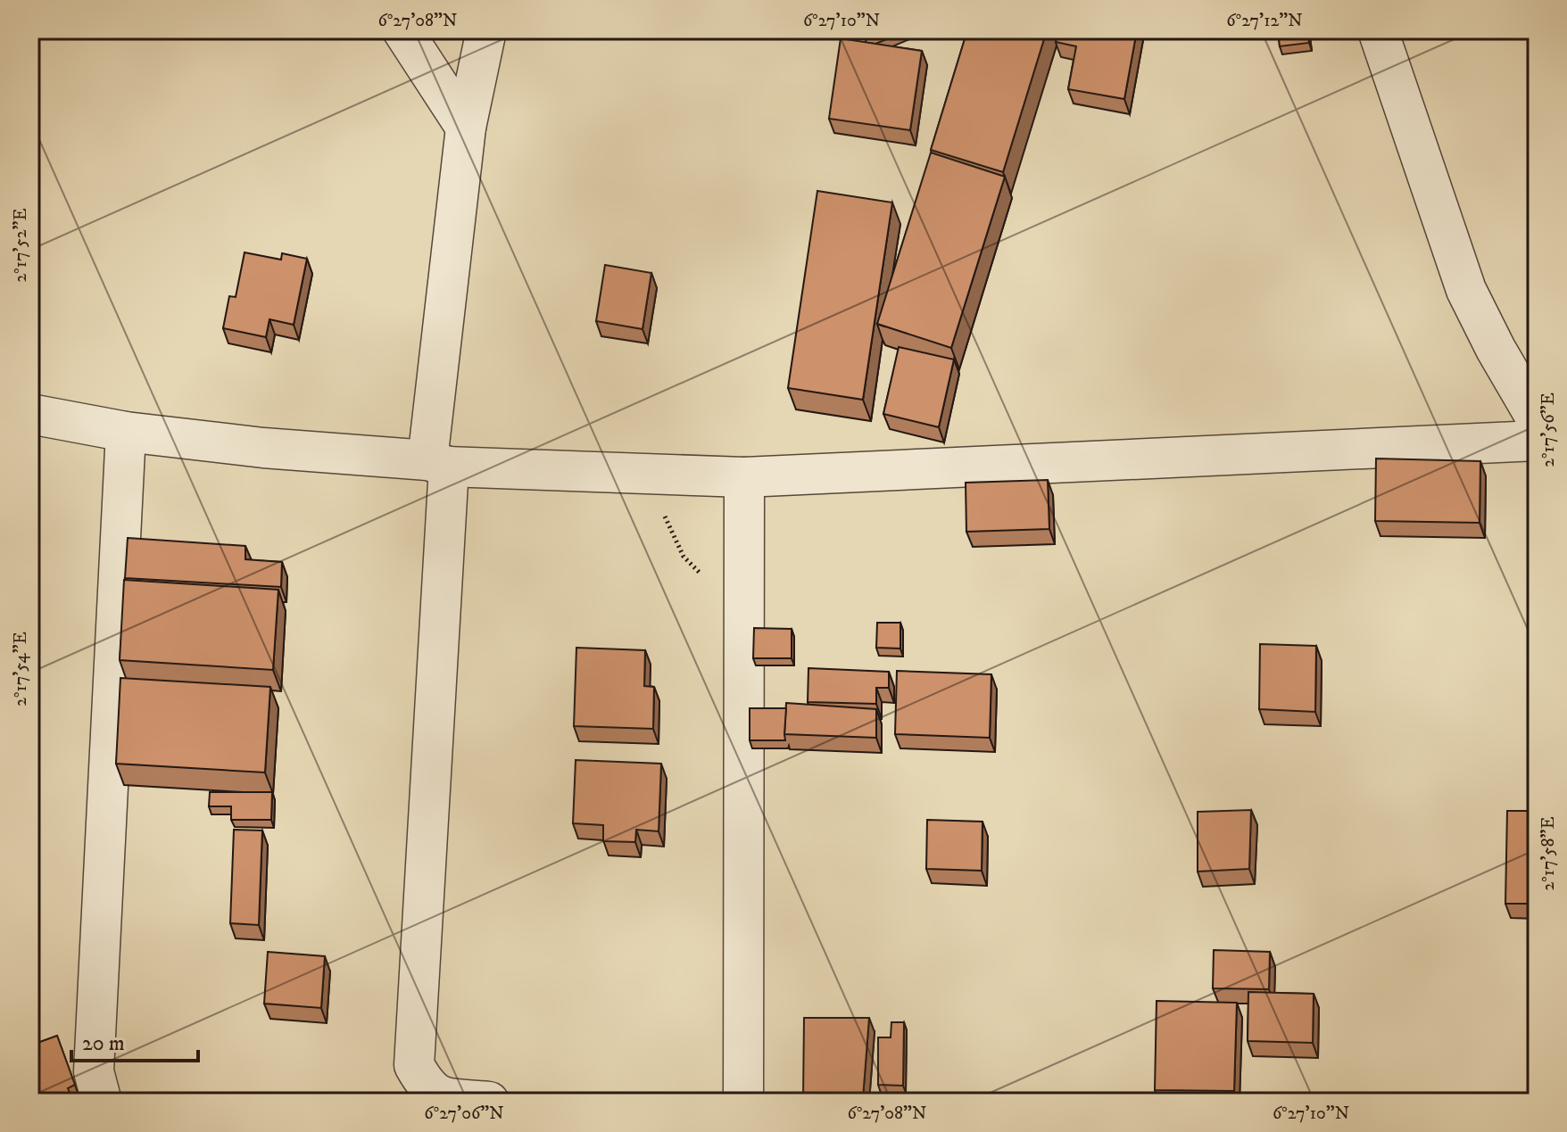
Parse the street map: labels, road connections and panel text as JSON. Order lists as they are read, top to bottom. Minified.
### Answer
{"scale_bar":"20 m","coordinates":["6°27'08\"N","6°27'10\"N","6°27'12\"N","2°17'52\"E","2°17'56\"E","2°17'54\"E","2°17'58\"E","6°27'06\"N"]}
